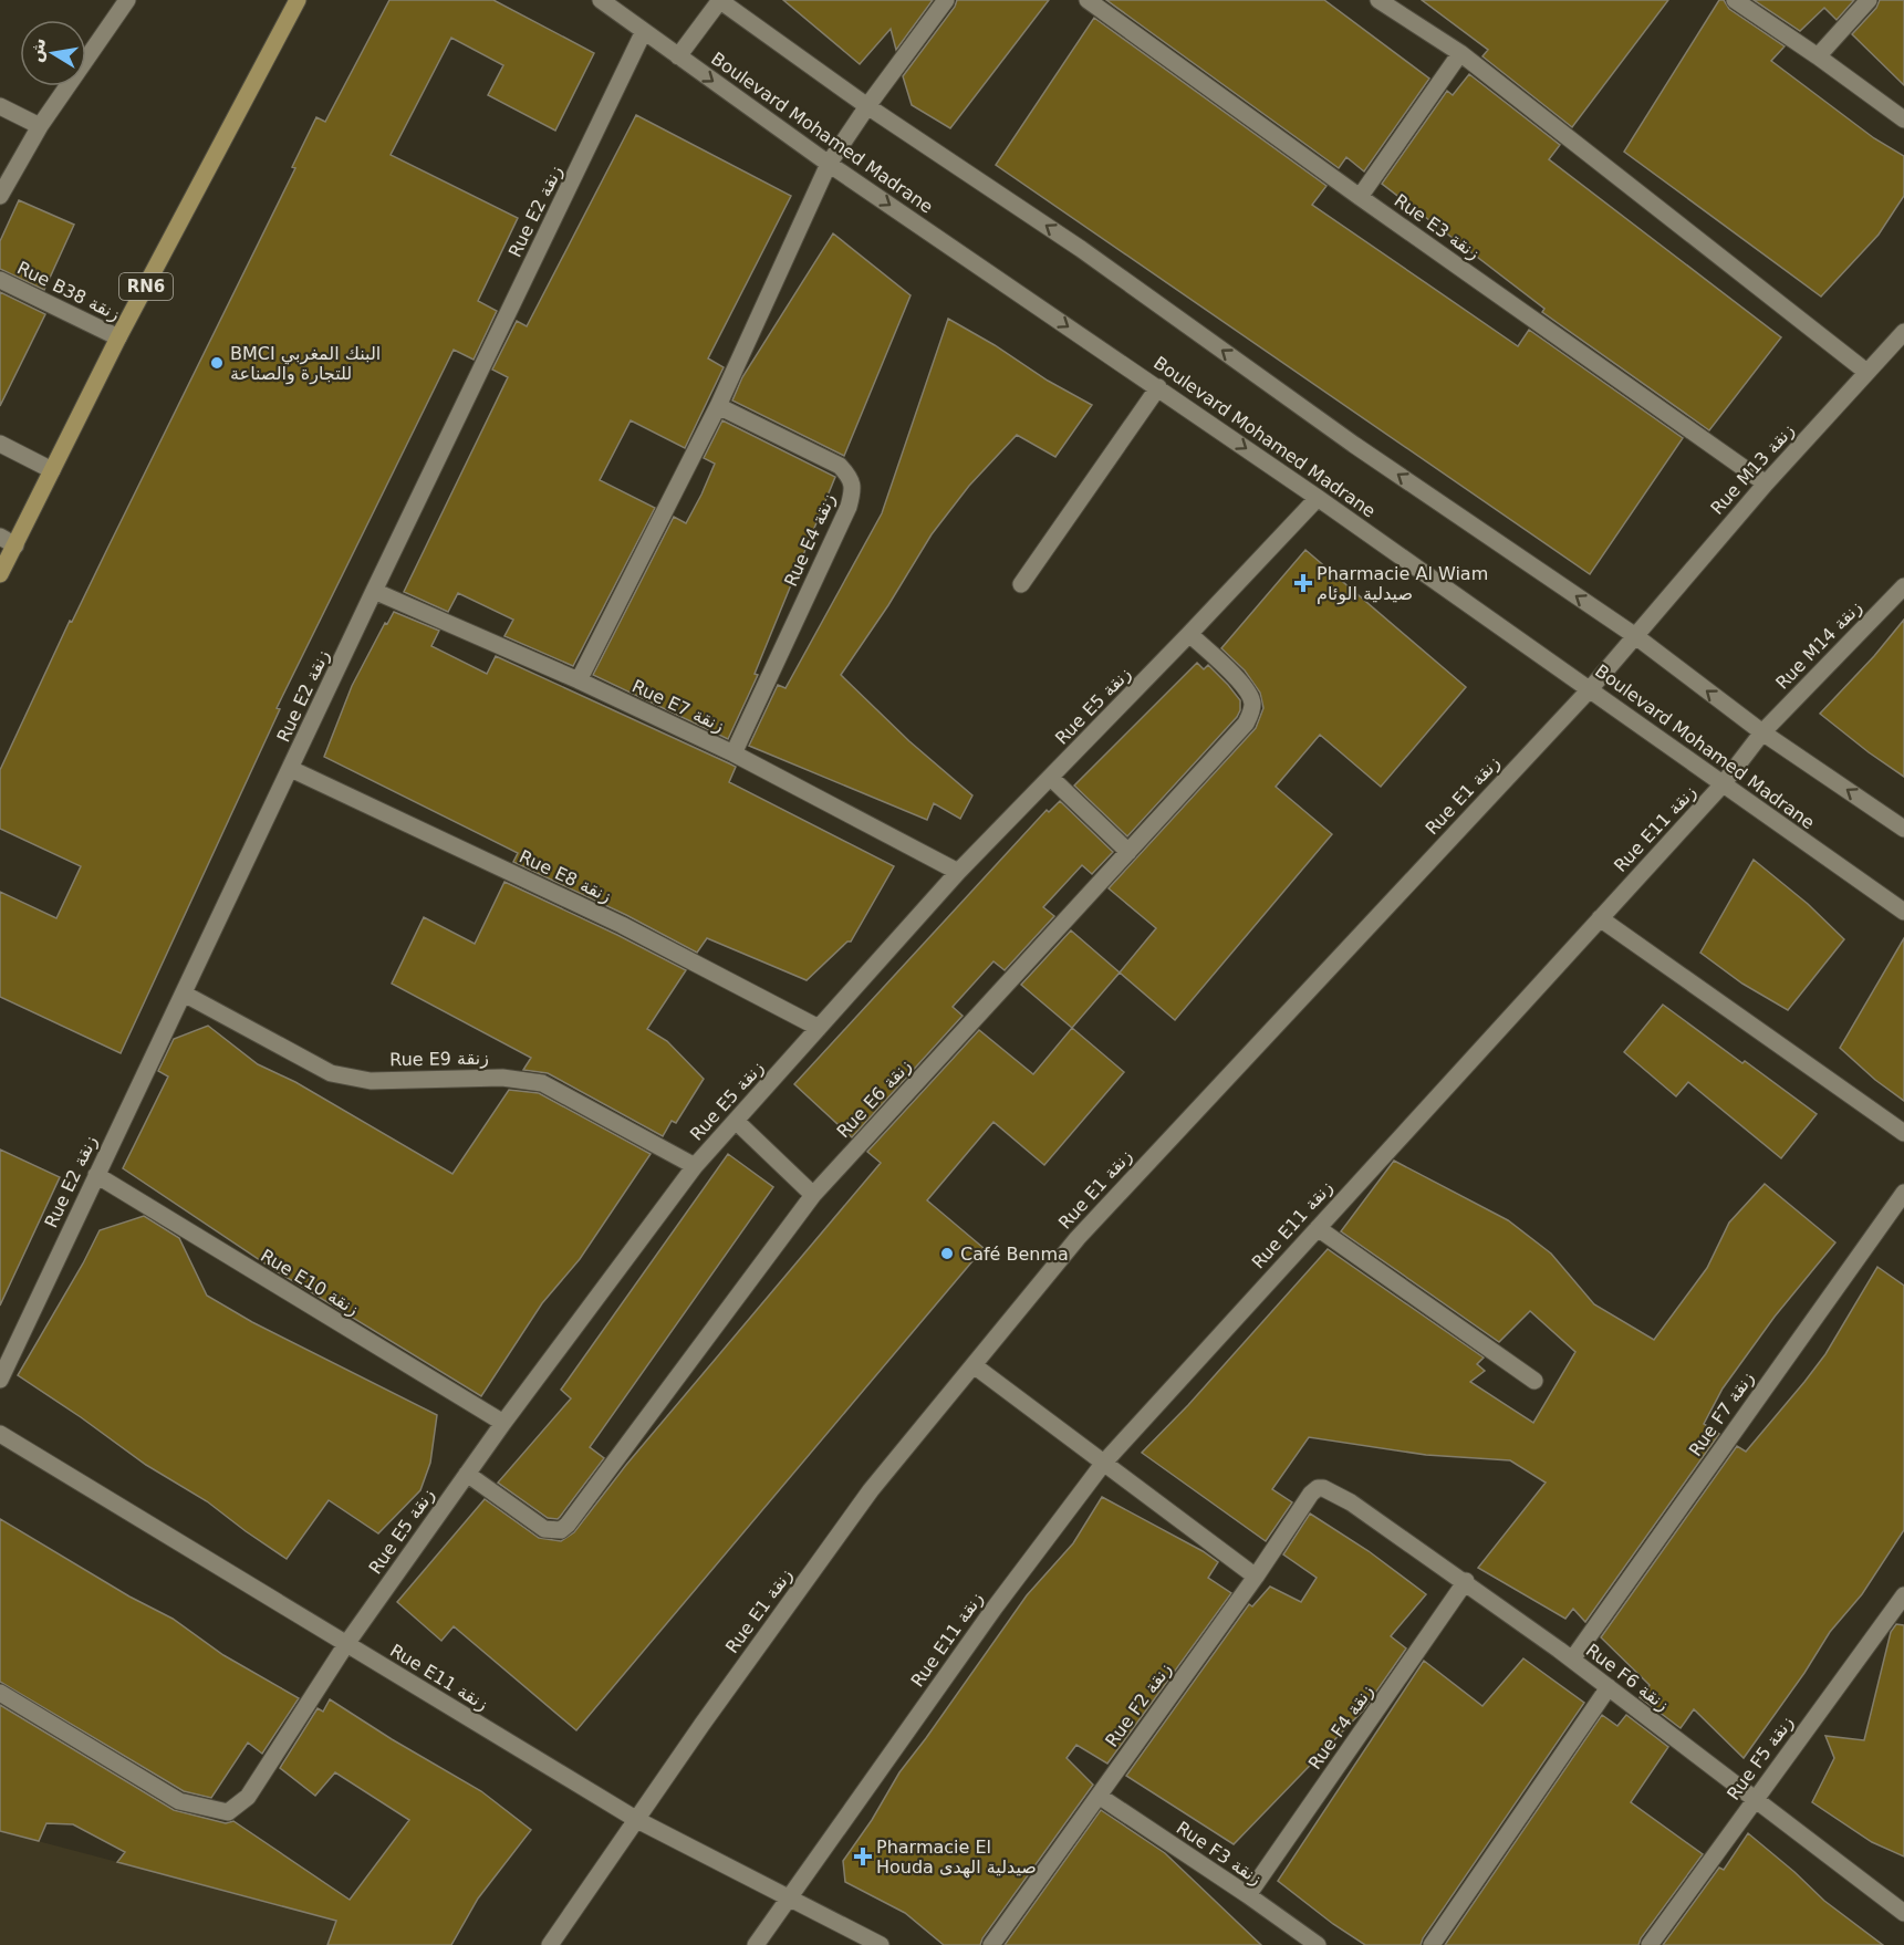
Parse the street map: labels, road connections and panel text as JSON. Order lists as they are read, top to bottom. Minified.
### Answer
{"streets":{"main road":["RN6"],"street":["Boulevard Mohamed Madrane","Rue E2 زنقة","Rue E3 زنقة","Rue B38 زنقة","Rue M13 زنقة","Rue E4 زنقة","Rue M14 زنقة","Rue E7 زنقة","Rue E5 زنقة","Rue E1 زنقة","Rue E11 زنقة","Rue E8 زنقة","Rue E9 زنقة","Rue E6 زنقة","Rue E10 زنقة","Rue F7 زنقة","Rue F6 زنقة","Rue F2 زنقة","Rue F4 زنقة","Rue F5 زنقة","Rue F3 زنقة"]},"crossings":[["Boulevard Mohamed Madrane","Rue E2 زنقة"],["Boulevard Mohamed Madrane","Rue E5 زنقة"],["Boulevard Mohamed Madrane","Rue E1 زنقة"],["Boulevard Mohamed Madrane","Rue E11 زنقة"],["Rue E2 زنقة","Rue E7 زنقة"],["Rue E2 زنقة","Rue E8 زنقة"],["Rue E2 زنقة","Rue E9 زنقة"],["Rue E2 زنقة","Rue E10 زنقة"],["Rue E3 زنقة","Rue M13 زنقة"],["RN6","Rue B38 زنقة"],["Rue M13 زنقة","Rue E1 زنقة"],["Rue E4 زنقة","Rue E7 زنقة"],["Rue M14 زنقة","Rue E11 زنقة"],["Rue E7 زنقة","Rue E5 زنقة"],["Rue E5 زنقة","Rue E11 زنقة"],["Rue E5 زنقة","Rue E8 زنقة"],["Rue E5 زنقة","Rue E9 زنقة"],["Rue E5 زنقة","Rue E6 زنقة"],["Rue E5 زنقة","Rue E10 زنقة"],["Rue E1 زنقة","Rue E11 زنقة"],["Rue F7 زنقة","Rue F6 زنقة"],["Rue F6 زنقة","Rue F2 زنقة"],["Rue F6 زنقة","Rue F4 زنقة"],["Rue F6 زنقة","Rue F5 زنقة"],["Rue F2 زنقة","Rue F3 زنقة"],["Rue F4 زنقة","Rue F3 زنقة"]],"places":{"other":["BMCI البنك المغربي للتجارة والصناعة","Café Benma"],"health":["Pharmacie Al Wiam صيدلية الوئام","Pharmacie El Houda صيدلية الهدى"]},"north":"left"}
